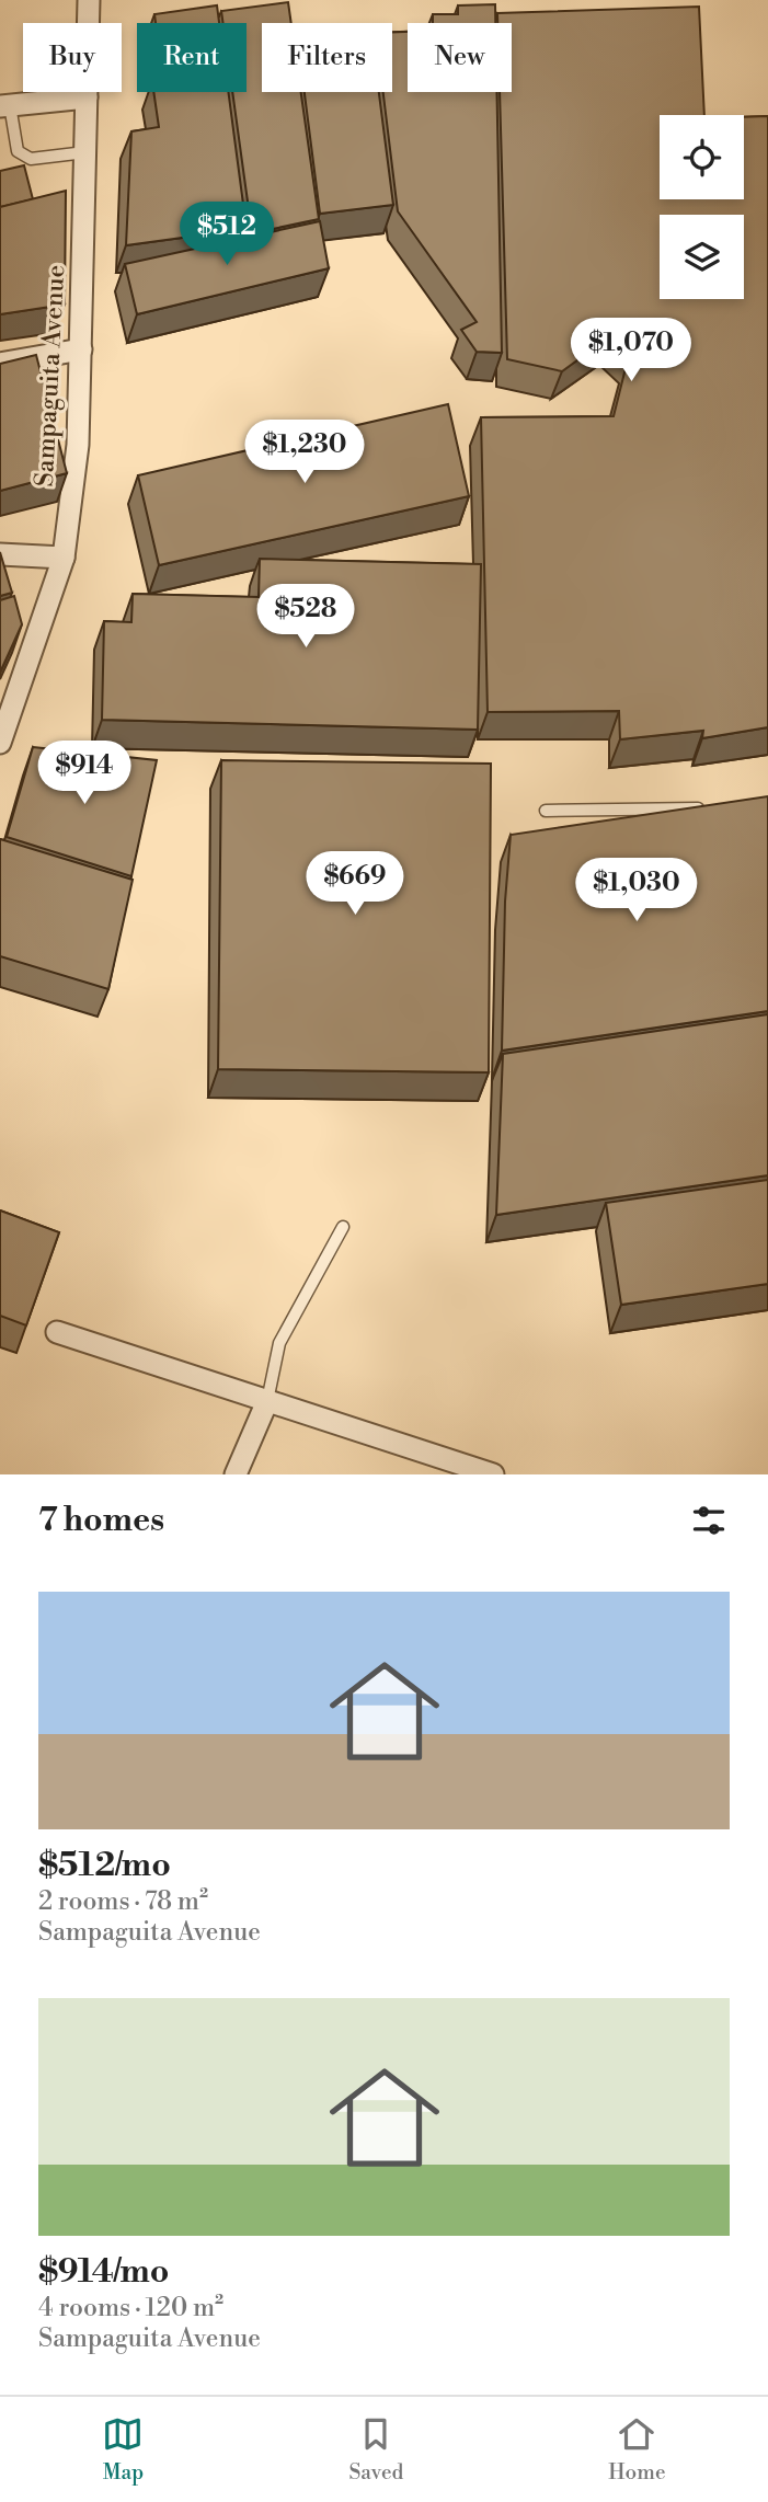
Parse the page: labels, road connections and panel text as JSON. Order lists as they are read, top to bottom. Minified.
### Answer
{"streets":{"street":["Sampaguita Avenue"]},"page":{"chip":["Buy","Rent","Filters","New"],"price":["$512","$1,070","$1,230","$528","$914","$669","$1,030"],"heading":"7 homes","list":[{"name":"$512/mo","note":"2 rooms · 78 m² · Sampaguita Avenue"},{"name":"$914/mo","note":"4 rooms · 120 m² · Sampaguita Avenue"}],"tabs":["Map","Saved","Home"]}}
